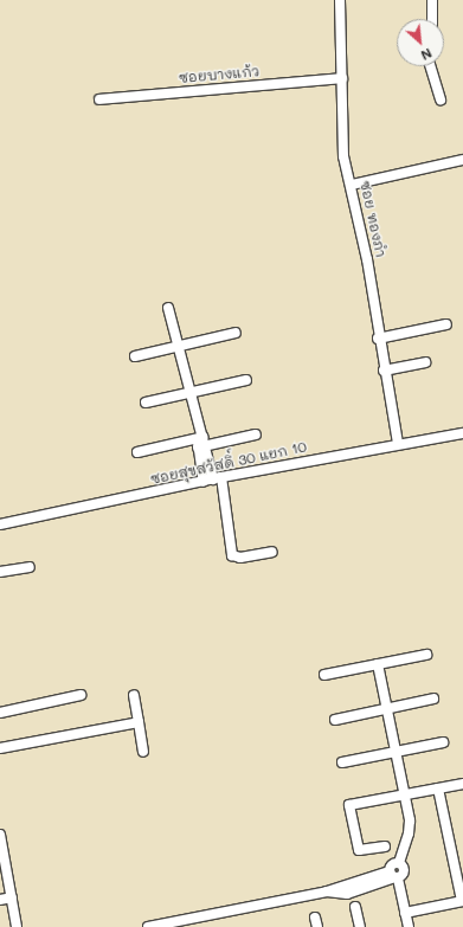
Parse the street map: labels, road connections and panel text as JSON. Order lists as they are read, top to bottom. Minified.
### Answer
{"streets":{"street":["ซอยบางแก้ว","ซอย ทองภํา","ซอยสุขสวัสดิ์ 30 แยก 10"]},"crossings":[["ซอยบางแก้ว","ซอย ทองภํา"],["ซอย ทองภํา","ซอยสุขสวัสดิ์ 30 แยก 10"]],"north":"bottom right"}
